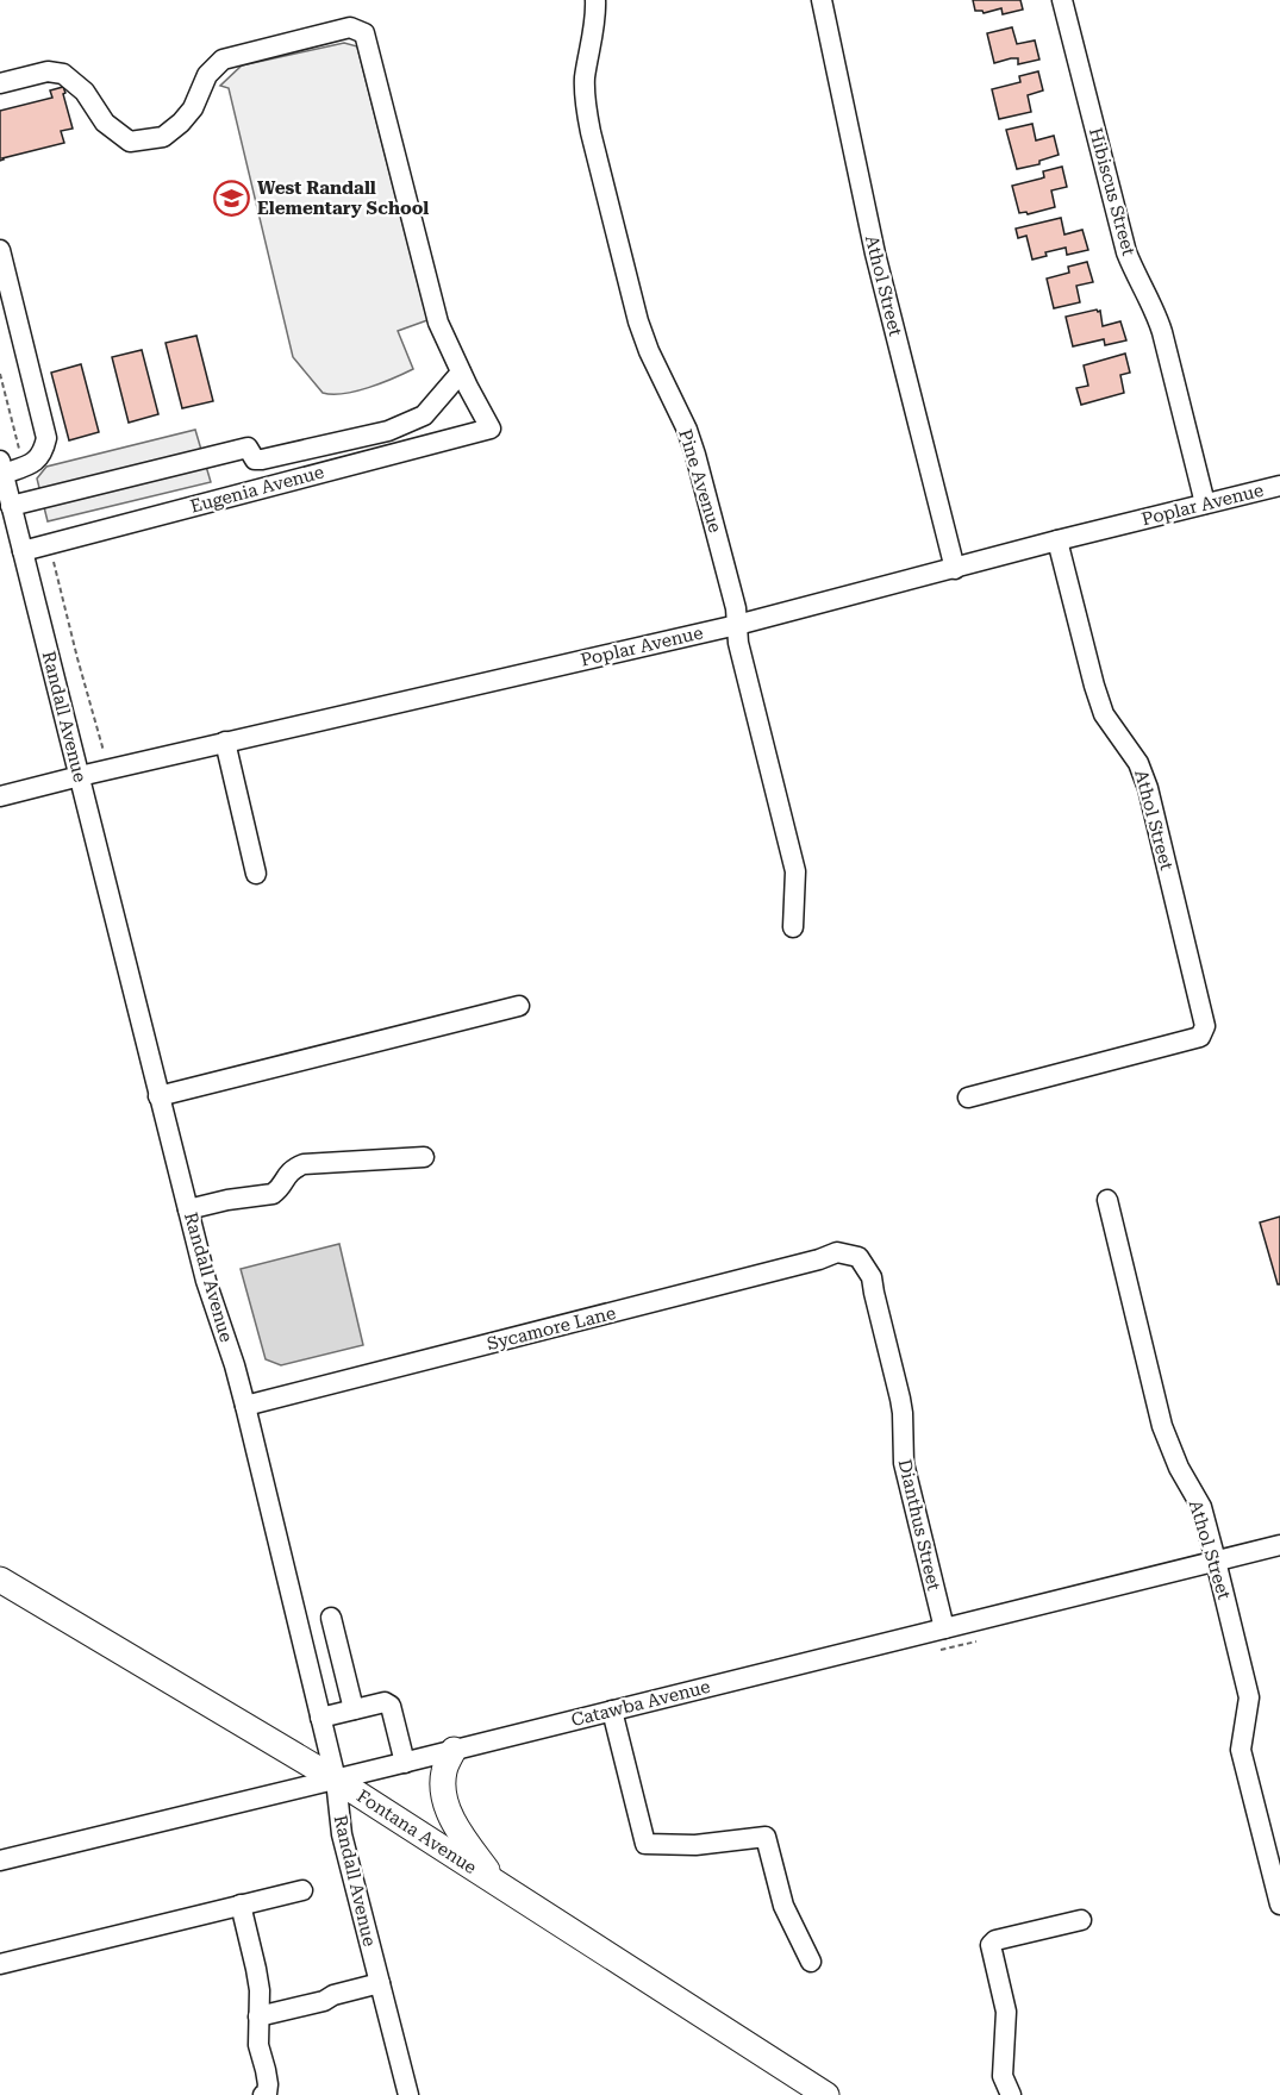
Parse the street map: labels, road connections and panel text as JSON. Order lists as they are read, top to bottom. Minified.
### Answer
{"streets":{"main road":["Fontana Avenue"],"street":["Hibiscus Street","Athol Street","Pine Avenue","Eugenia Avenue","Poplar Avenue","Randall Avenue","Sycamore Lane","Dianthus Street","Catawba Avenue"]},"crossings":[["Hibiscus Street","Poplar Avenue"],["Athol Street","Poplar Avenue"],["Athol Street","Catawba Avenue"],["Pine Avenue","Poplar Avenue"],["Eugenia Avenue","Randall Avenue"],["Poplar Avenue","Randall Avenue"],["Randall Avenue","Sycamore Lane"],["Randall Avenue","Catawba Avenue"],["Randall Avenue","Fontana Avenue"],["Sycamore Lane","Dianthus Street"],["Dianthus Street","Catawba Avenue"],["Catawba Avenue","Fontana Avenue"]],"places":{"school or university":["West Randall Elementary School"]}}
